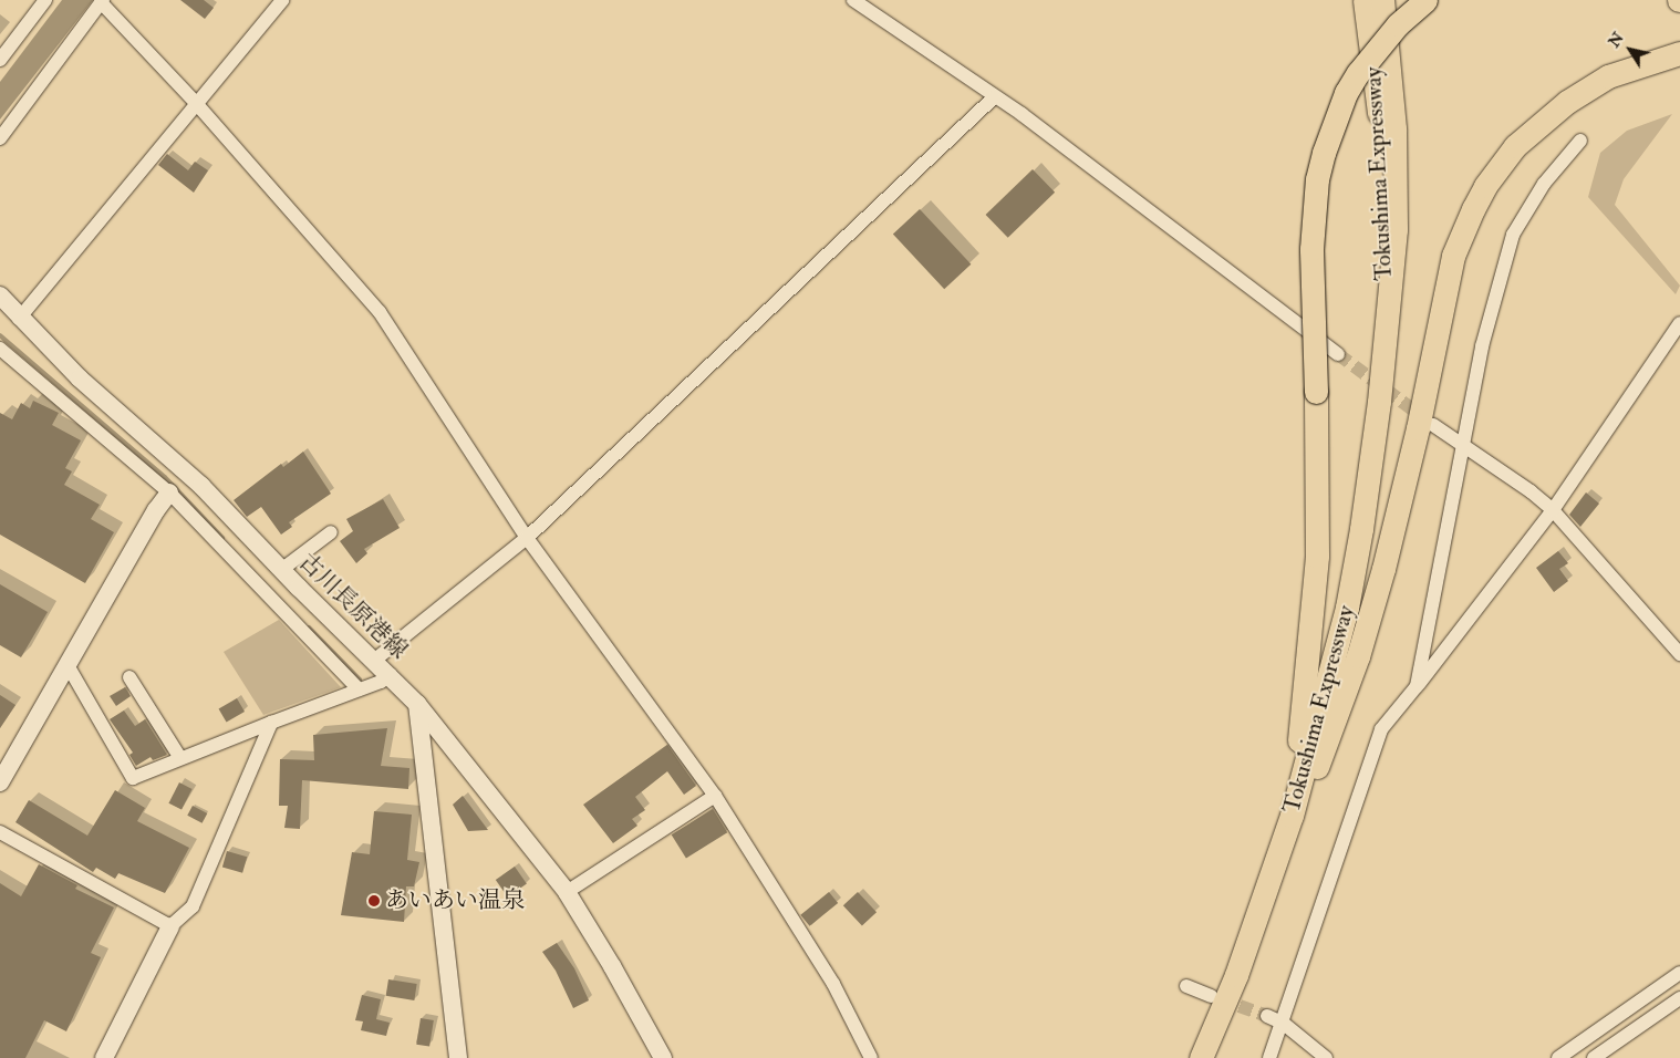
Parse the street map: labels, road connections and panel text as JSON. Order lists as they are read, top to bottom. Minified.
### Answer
{"streets":{"highway":["Tokushima Expressway"],"main road":["古川長原港線"]},"places":["あいあい温泉"],"north":"top left"}
